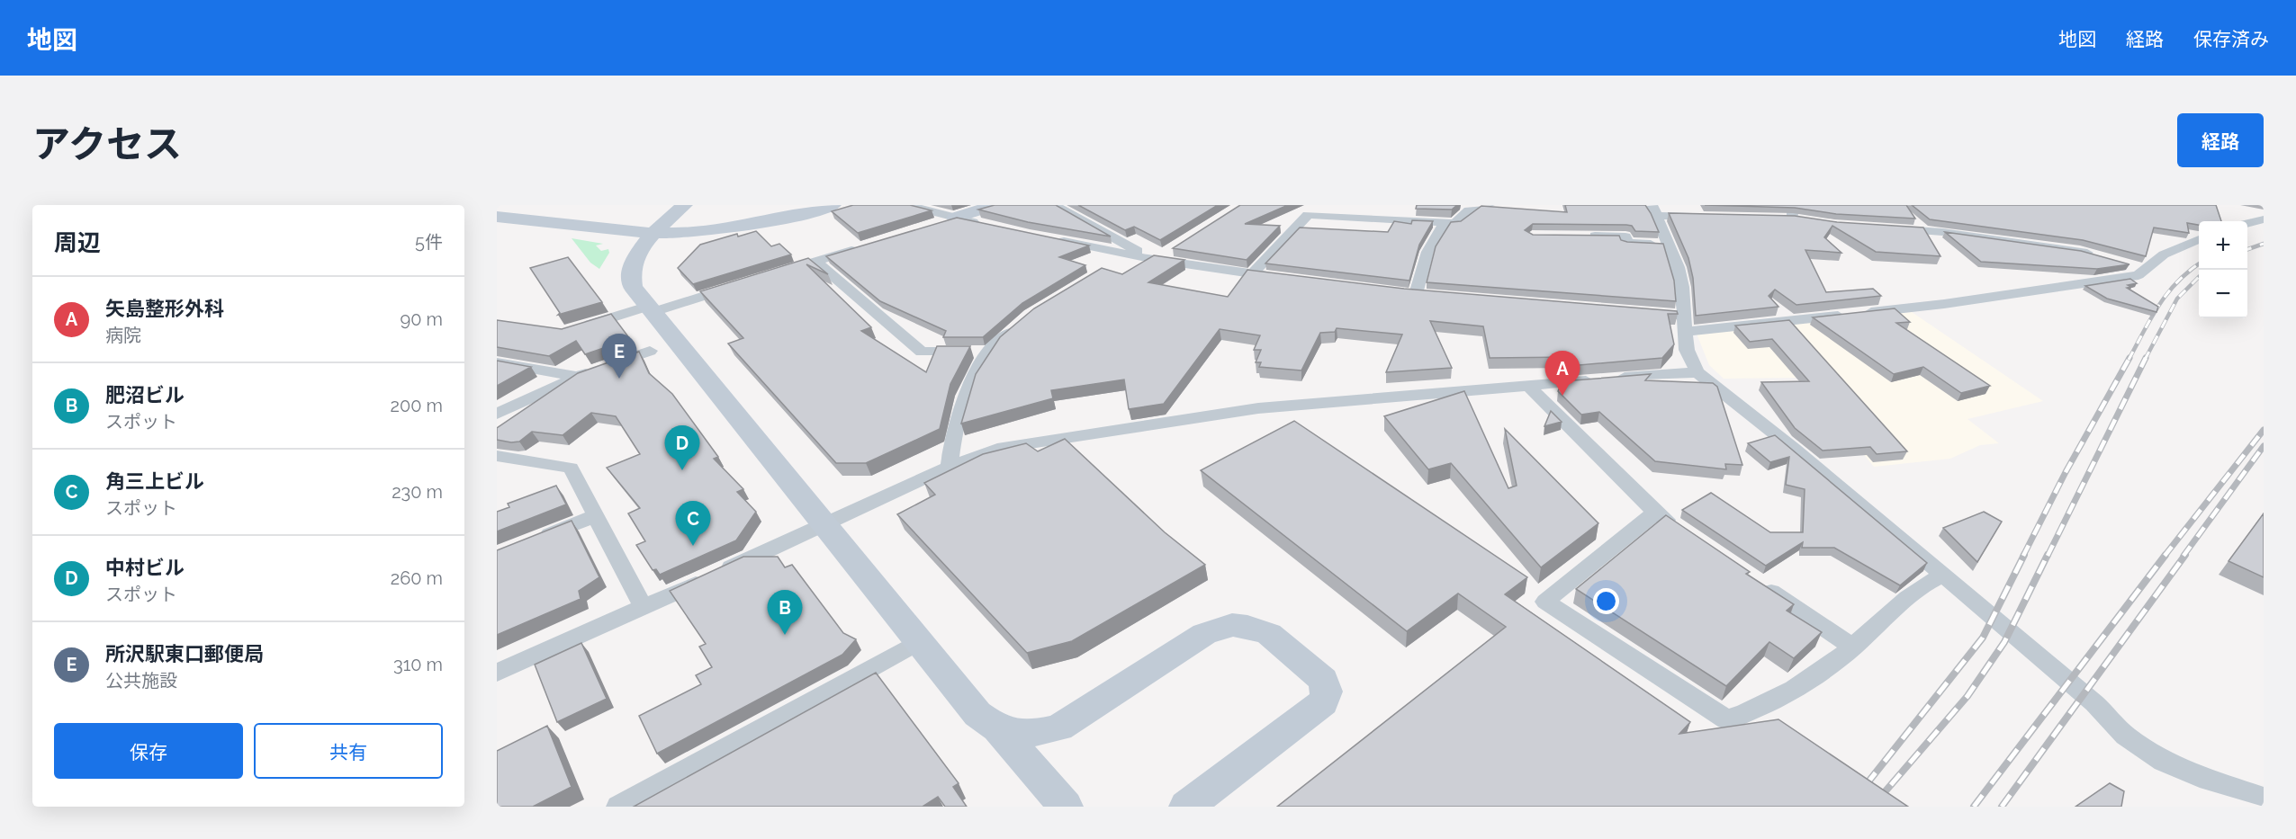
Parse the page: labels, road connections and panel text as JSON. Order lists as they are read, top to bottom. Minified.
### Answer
{"page":{"header":"地図","nav":["地図","経路","保存済み"],"title":"アクセス","buttons":["経路",["保存","共有"]],"heading":["周辺","5件"],"map_buttons":["+","−"],"list":[{"mark":"A","name":"矢島整形外科","note":"病院","value":"90 m"},{"mark":"B","name":"肥沼ビル","note":"スポット","value":"200 m"},{"mark":"C","name":"角三上ビル","note":"スポット","value":"230 m"},{"mark":"D","name":"中村ビル","note":"スポット","value":"260 m"},{"mark":"E","name":"所沢駅東口郵便局","note":"公共施設","value":"310 m"}],"pins":["E","A","D","C","B"]}}
